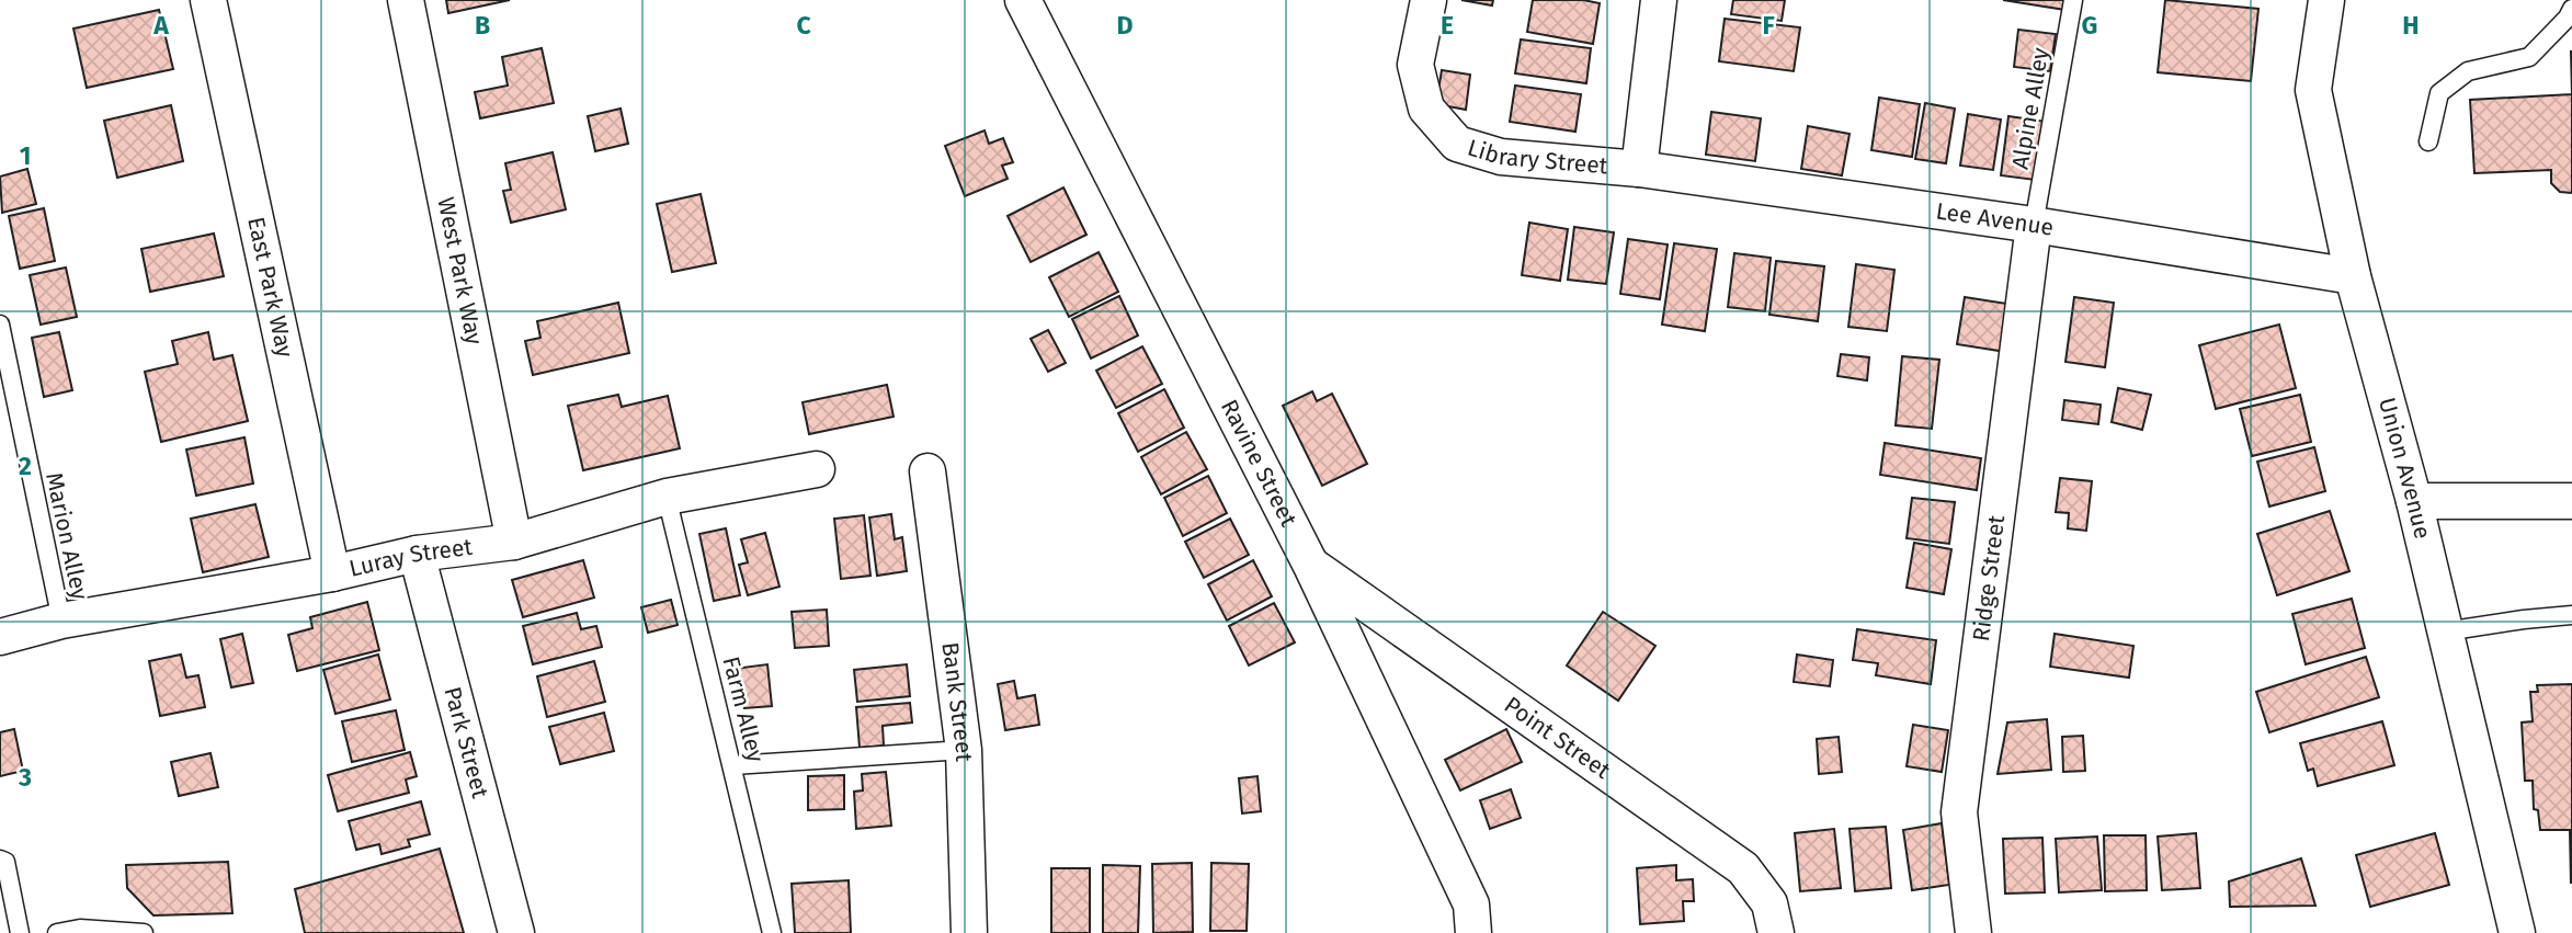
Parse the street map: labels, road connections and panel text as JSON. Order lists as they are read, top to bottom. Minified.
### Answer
{"streets":{"street":["Library Street","Lee Avenue","West Park Way","East Park Way","Ravine Street","Union Avenue","Luray Street","Ridge Street","Bank Street","Point Street","Park Street"],"lane":["Alpine Alley","Marion Alley","Farm Alley"]},"crossings":[["Alpine Alley","Lee Avenue"],["Alpine Alley","Ridge Street"],["Library Street","Lee Avenue"],["Lee Avenue","Union Avenue"],["Lee Avenue","Ridge Street"],["West Park Way","Luray Street"],["East Park Way","Luray Street"],["Ravine Street","Point Street"],["Marion Alley","Luray Street"],["Luray Street","Farm Alley"],["Luray Street","Park Street"]],"grid":{"columns":["A","B","C","D","E","F","G","H"],"rows":["1","2","3"]}}
